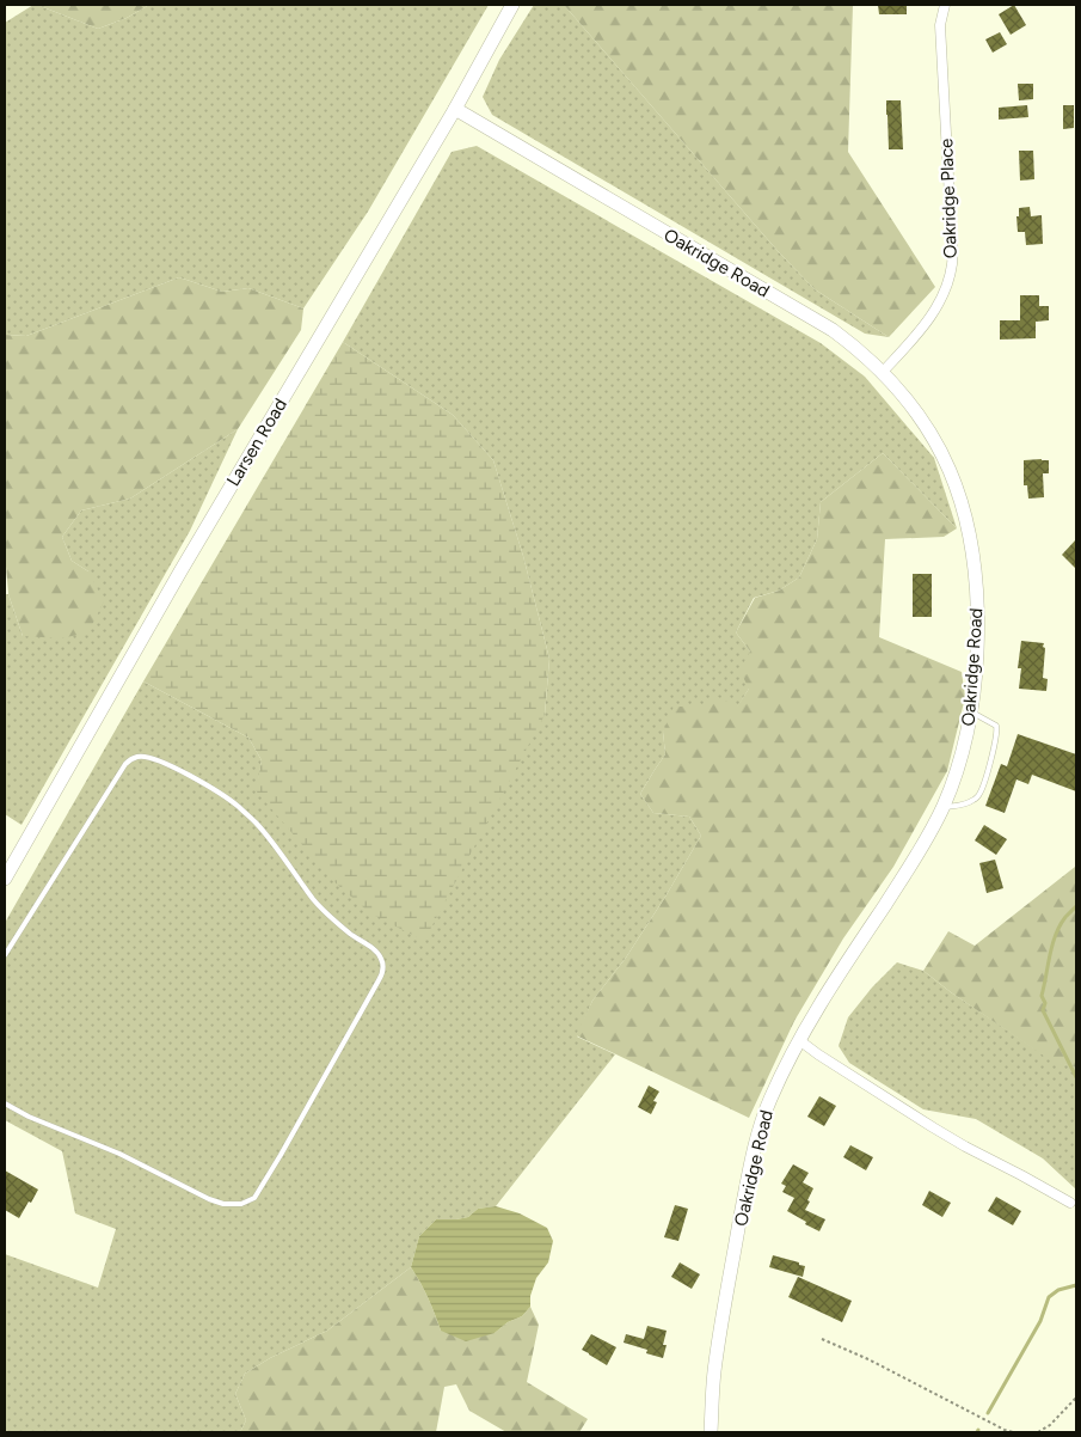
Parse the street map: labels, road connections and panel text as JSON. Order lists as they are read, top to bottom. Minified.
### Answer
{"streets":{"street":["Oakridge Place","Oakridge Road","Larsen Road"]},"crossings":[["Oakridge Place","Oakridge Road"],["Oakridge Road","Larsen Road"]]}
